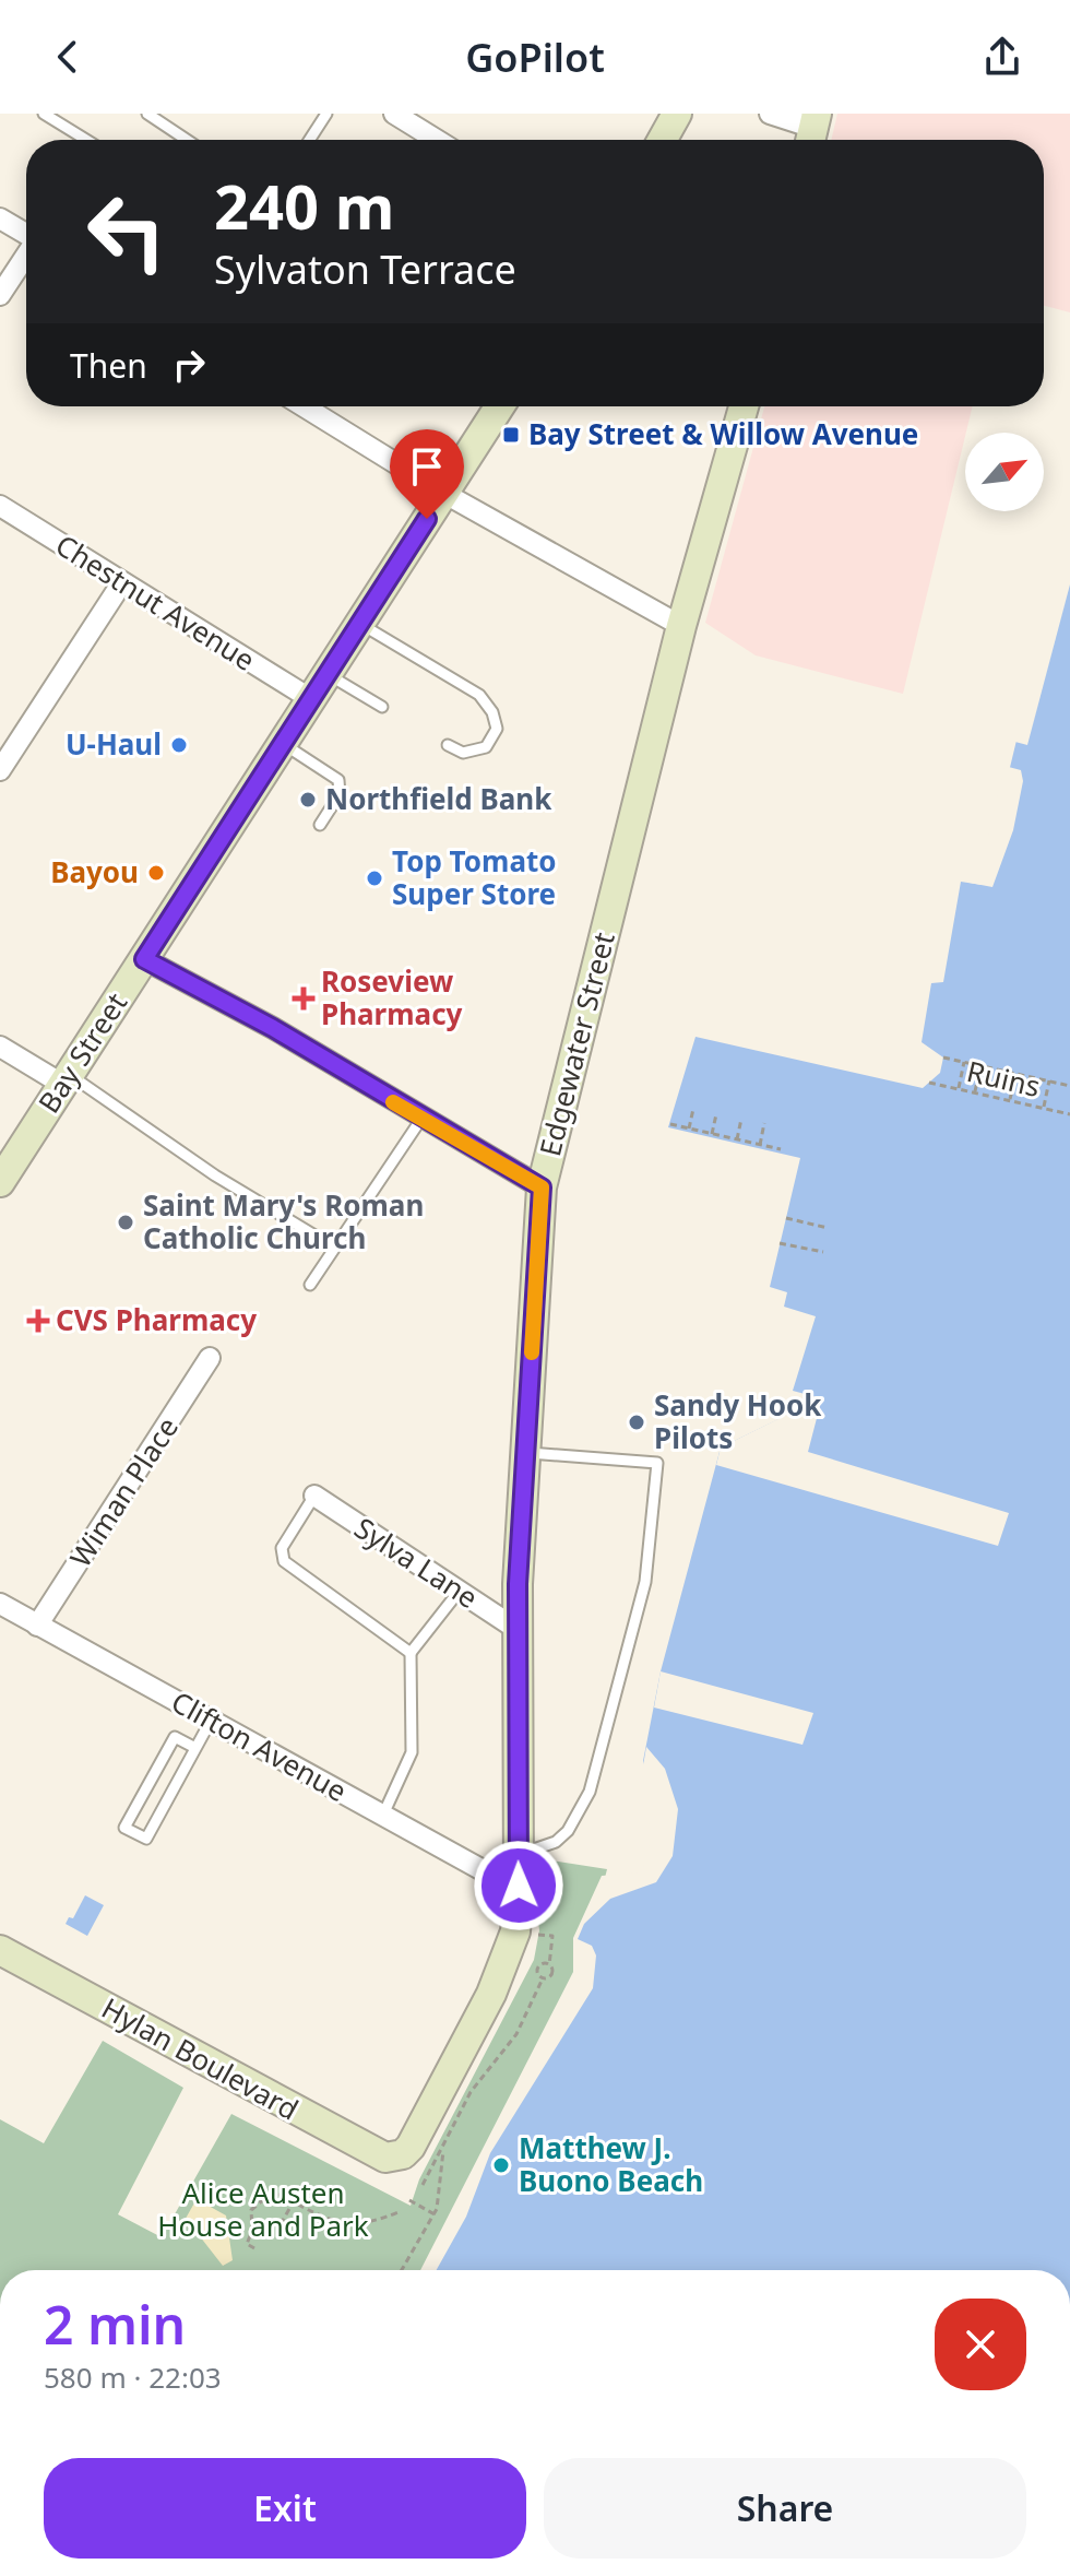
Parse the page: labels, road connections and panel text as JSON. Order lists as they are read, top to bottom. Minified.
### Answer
{"streets":{"street":["Chestnut Avenue","Edgewater Street","Bay Street","Wiman Place","Sylva Lane","Clifton Avenue","Hylan Boulevard"],"path":["Ruins"]},"crossings":[["Chestnut Avenue","Bay Street"],["Edgewater Street","Sylva Lane"],["Edgewater Street","Clifton Avenue"],["Edgewater Street","Hylan Boulevard"],["Wiman Place","Clifton Avenue"]],"parks":["Alice Austen House and Park"],"places":{"transit":["Bay Street & Willow Avenue"],"other":["U-Haul","Northfield Bank","Bayou","Top Tomato Super Store","Saint Mary's Roman Catholic Church","Sandy Hook Pilots","Matthew J. Buono Beach"],"health":["Roseview Pharmacy","CVS Pharmacy"]},"north":"top right","page":{"header":"GoPilot","turn":["240 m","Sylvaton Terrace"],"then":"Then","heading":["2 min","580 m · 22:03"],"buttons":["Exit","Share"]}}
